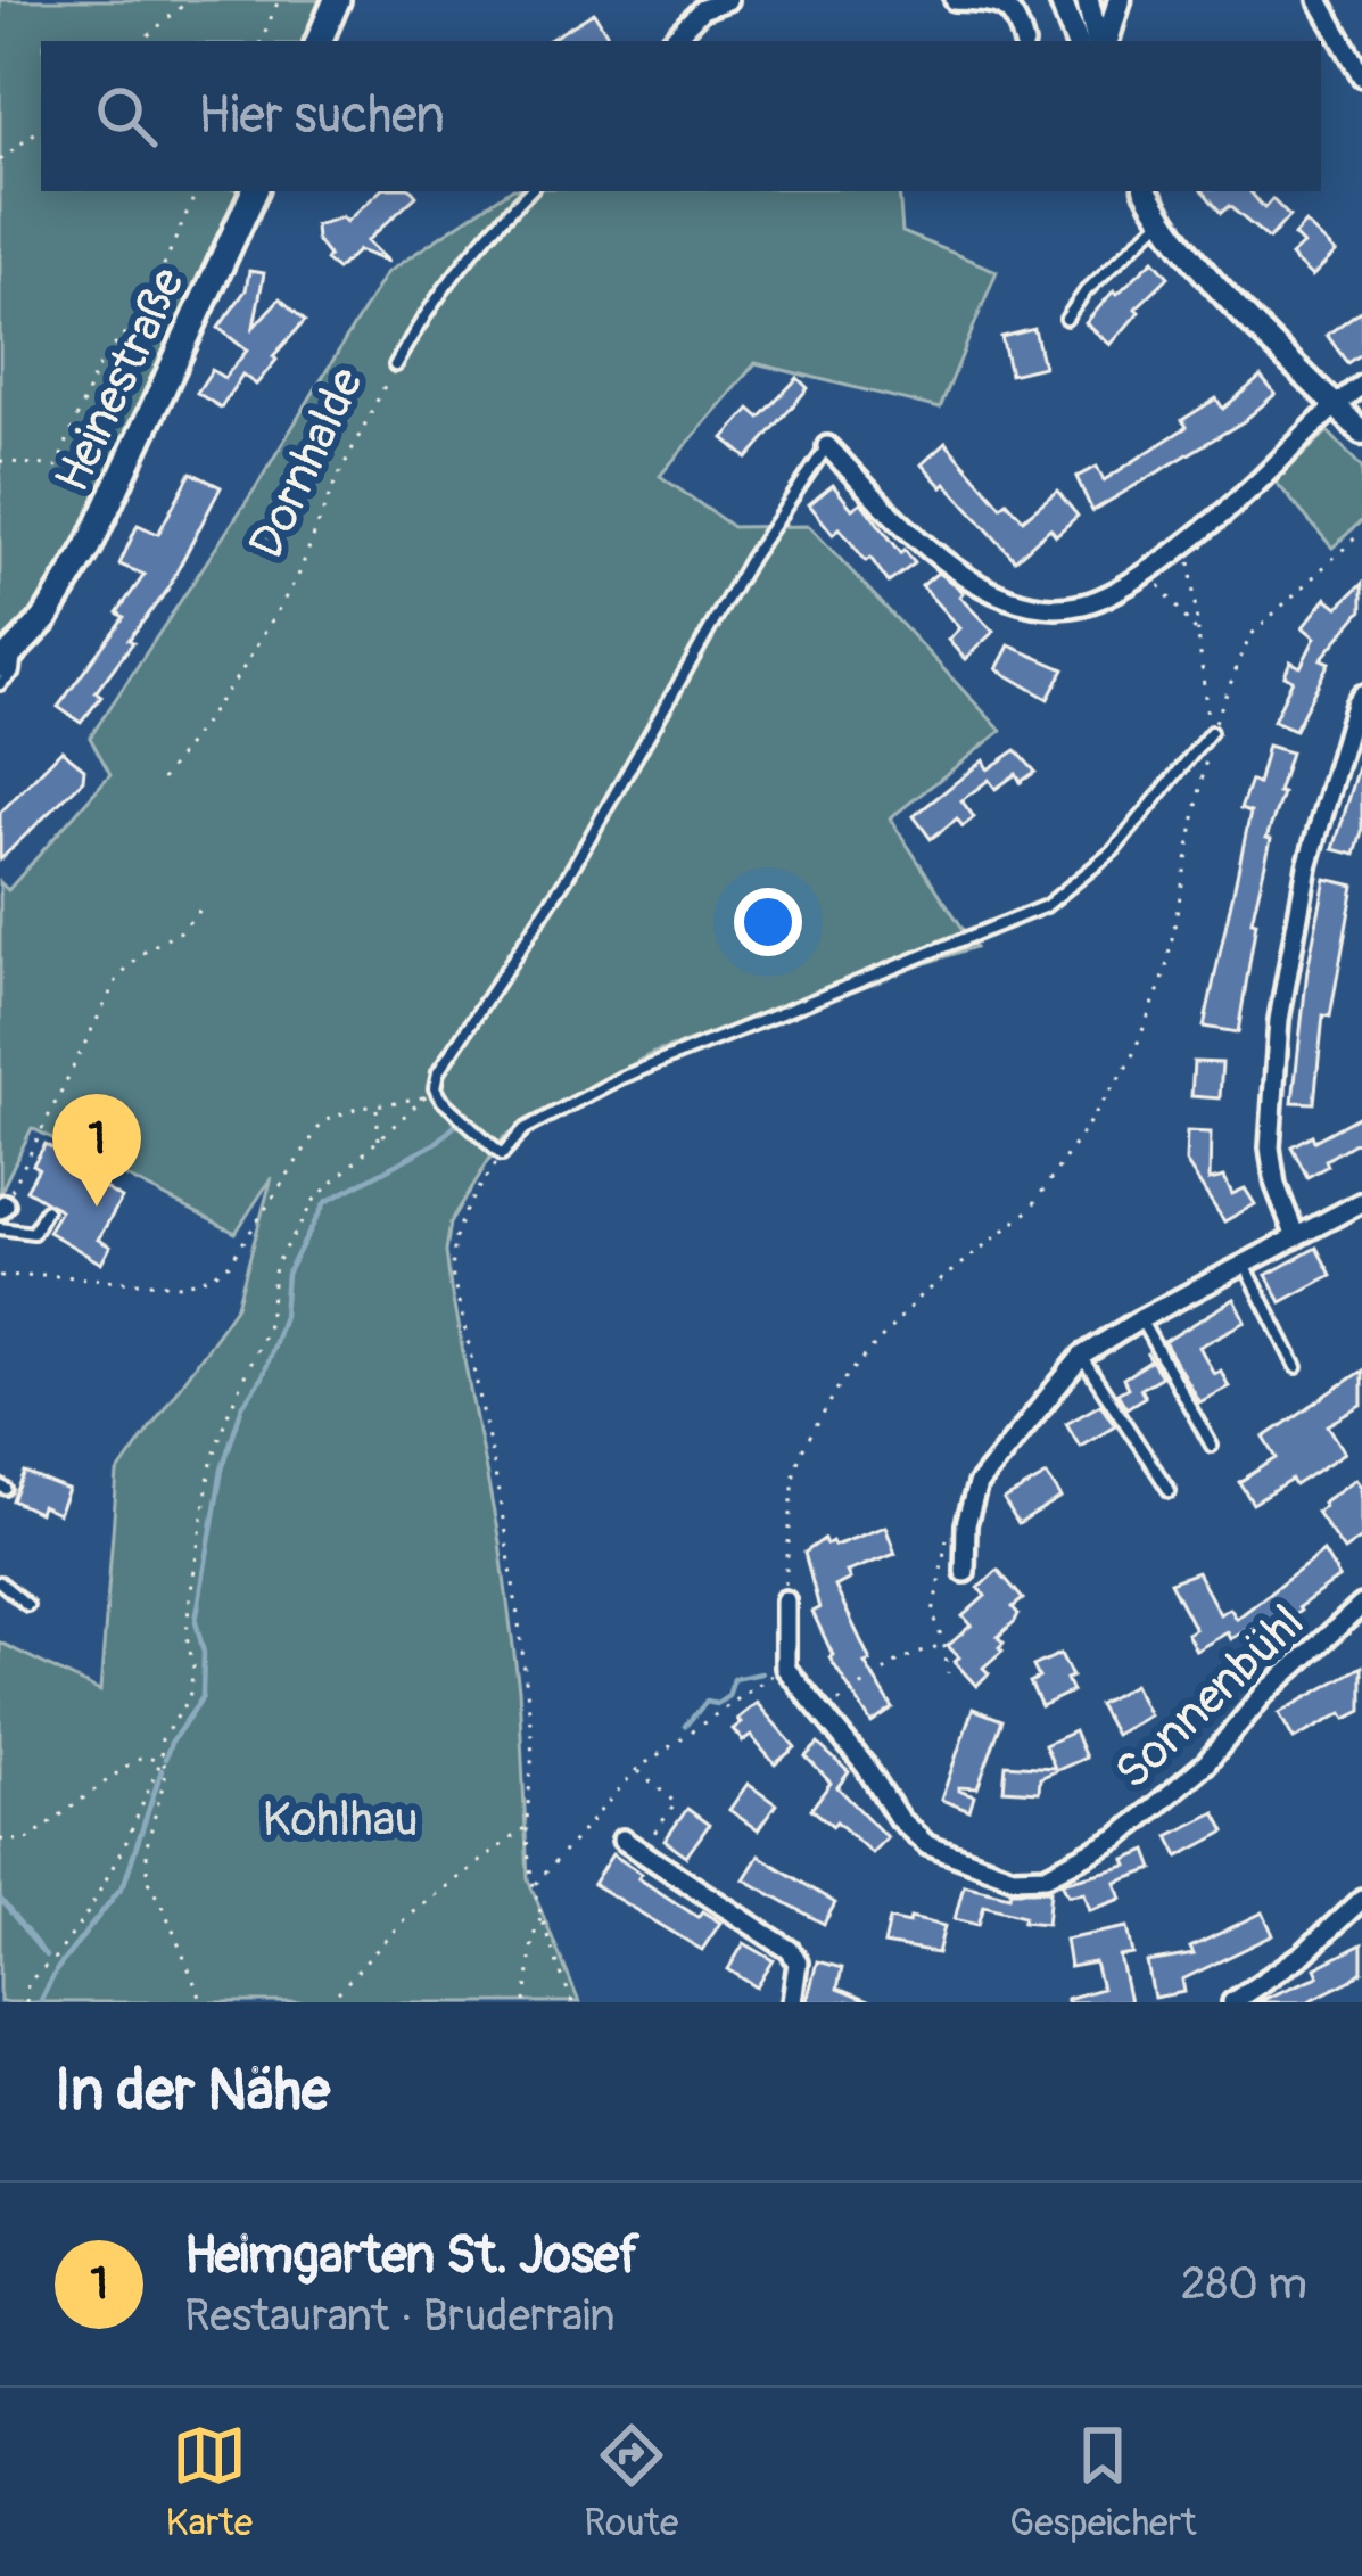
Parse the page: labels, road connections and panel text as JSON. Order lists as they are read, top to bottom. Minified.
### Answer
{"streets":{"main road":["Heinestraße"],"street":["Sonnenbühl"],"lane":["Dornhalde"]},"parks":["Kohlhau"],"page":{"search":"Hier suchen","pins":"1","heading":"In der Nähe","list":[{"mark":"1","name":"Heimgarten St. Josef","note":"Restaurant · Bruderrain","value":"280 m"}],"nav":["Karte","Route","Gespeichert"]}}
